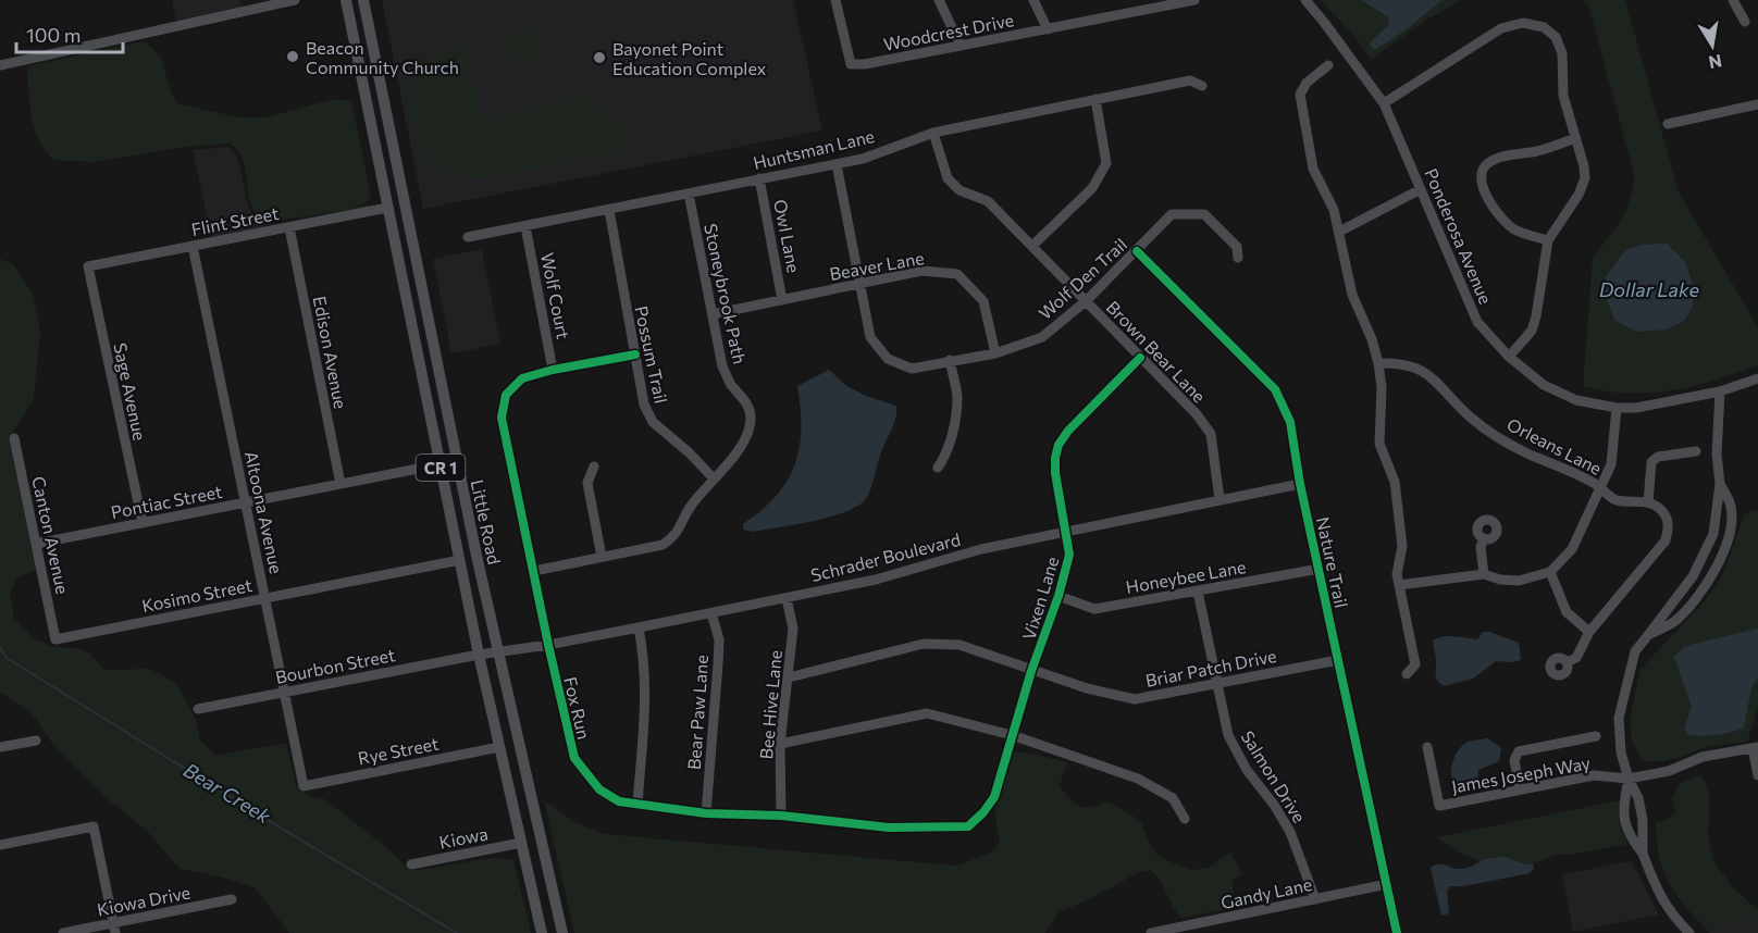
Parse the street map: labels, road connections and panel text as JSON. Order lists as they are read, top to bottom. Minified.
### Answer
{"streets":{"main road":["CR 1","Little Road"],"street":["Woodcrest Drive","Huntsman Lane","Flint Street","Owl Lane","Ponderosa Avenue","Beaver Lane","Wolf Den Trail","Stoneybrook Path","Wolf Court","Brown Bear Lane","Edison Avenue","Possum Trail","Sage Avenue","Orleans Lane","Pontiac Street","Altoona Avenue","Canton Avenue","Schrader Boulevard","Nature Trail","Honeybee Lane","Kosimo Street","Vixen Lane","Bourbon Street","Briar Patch Drive","Bee Hive Lane","Fox Run","Bear Paw Lane","Rye Street","James Joseph Way","Salmon Drive","Kiowa","Gandy Lane","Kiowa Drive"]},"crossings":[["Huntsman Lane","Owl Lane"],["Huntsman Lane","Wolf Den Trail"],["Huntsman Lane","Stoneybrook Path"],["Huntsman Lane","Wolf Court"],["Huntsman Lane","Brown Bear Lane"],["Huntsman Lane","Possum Trail"],["Flint Street","Edison Avenue"],["Flint Street","Sage Avenue"],["Flint Street","Altoona Avenue"],["Flint Street","Little Road"],["Owl Lane","Beaver Lane"],["Beaver Lane","Wolf Den Trail"],["Beaver Lane","Stoneybrook Path"],["Wolf Den Trail","Brown Bear Lane"],["Wolf Den Trail","Nature Trail"],["Stoneybrook Path","Possum Trail"],["Stoneybrook Path","Fox Run"],["Wolf Court","Fox Run"],["Brown Bear Lane","Schrader Boulevard"],["Brown Bear Lane","Vixen Lane"],["Edison Avenue","Pontiac Street"],["Possum Trail","Fox Run"],["Sage Avenue","Pontiac Street"],["Pontiac Street","Altoona Avenue"],["Pontiac Street","Little Road"],["Pontiac Street","Canton Avenue"],["Altoona Avenue","Kosimo Street"],["Altoona Avenue","Bourbon Street"],["Altoona Avenue","Rye Street"],["Little Road","Schrader Boulevard"],["Little Road","Kosimo Street"],["Little Road","Bourbon Street"],["Little Road","Rye Street"],["Little Road","Kiowa"],["Canton Avenue","Kosimo Street"],["Schrader Boulevard","Nature Trail"],["Schrader Boulevard","Vixen Lane"],["Schrader Boulevard","Bourbon Street"],["Schrader Boulevard","Bee Hive Lane"],["Schrader Boulevard","Fox Run"],["Schrader Boulevard","Bear Paw Lane"],["Nature Trail","Honeybee Lane"],["Nature Trail","Briar Patch Drive"],["Nature Trail","Gandy Lane"],["Honeybee Lane","Vixen Lane"],["Honeybee Lane","Salmon Drive"],["Vixen Lane","Briar Patch Drive"],["Vixen Lane","Fox Run"],["Briar Patch Drive","Bee Hive Lane"],["Briar Patch Drive","Salmon Drive"],["Bee Hive Lane","Fox Run"],["Fox Run","Bear Paw Lane"],["Salmon Drive","Gandy Lane"]],"water":["Dollar Lake","Bear Creek"],"places":["Beacon Community Church","Bayonet Point Education Complex"],"scale_bar":"100 m","north":"bottom"}
